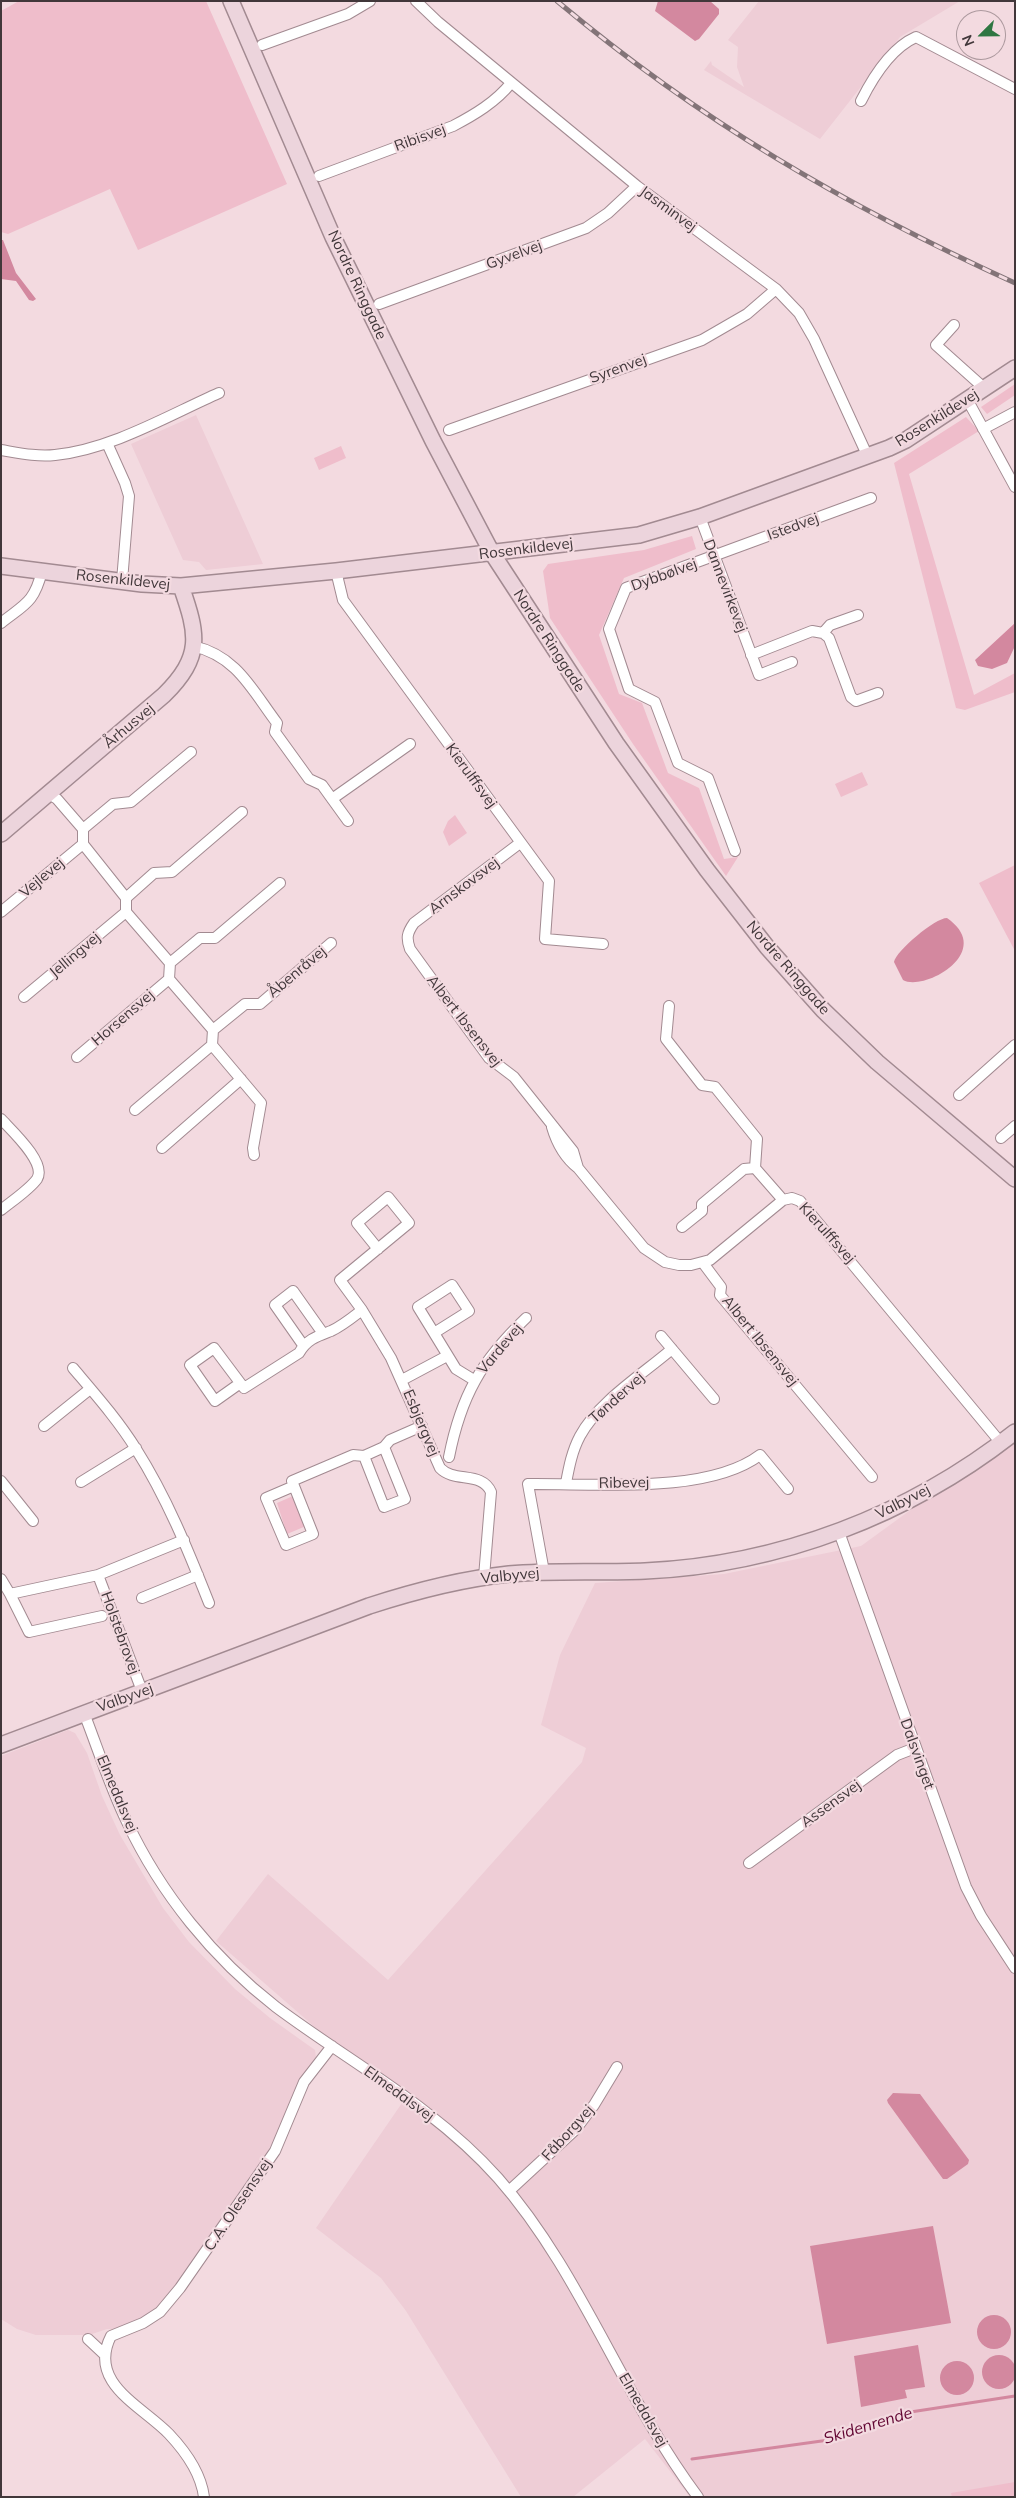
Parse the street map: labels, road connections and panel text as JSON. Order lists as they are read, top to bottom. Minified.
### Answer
{"streets":{"street":["Ribisvej","Jasminvej","Gyvelvej","Nordre Ringgade","Syrenvej","Rosenkildevej","Istedvej","Dybbølvej","Dannevirkevej","Århusvej","Kierulffsvej","Vejlevej","Arnskovsvej","Jellingvej","Åbenråvej","Horsensvej","Albert Ibsensvej","Vardevej","Tøndervej","Esbjergvej","Ribevej","Valbyvej","Holstebrovej","Dalsvinget","Elmedalsvej","Assensvej","Fåborgvej","C.A. Olesensvej"]},"crossings":[["Ribisvej","Jasminvej"],["Jasminvej","Gyvelvej"],["Jasminvej","Syrenvej"],["Jasminvej","Rosenkildevej"],["Nordre Ringgade","Rosenkildevej"],["Rosenkildevej","Dannevirkevej"],["Rosenkildevej","Århusvej"],["Rosenkildevej","Kierulffsvej"],["Istedvej","Dybbølvej"],["Istedvej","Dannevirkevej"],["Dybbølvej","Dannevirkevej"],["Kierulffsvej","Arnskovsvej"],["Kierulffsvej","Valbyvej"],["Arnskovsvej","Albert Ibsensvej"],["Tøndervej","Ribevej"],["Esbjergvej","Valbyvej"],["Ribevej","Valbyvej"],["Valbyvej","Holstebrovej"],["Valbyvej","Dalsvinget"],["Valbyvej","Elmedalsvej"],["Dalsvinget","Assensvej"],["Elmedalsvej","Fåborgvej"],["Elmedalsvej","C.A. Olesensvej"]],"water":["Skidenrende"],"north":"bottom left"}
